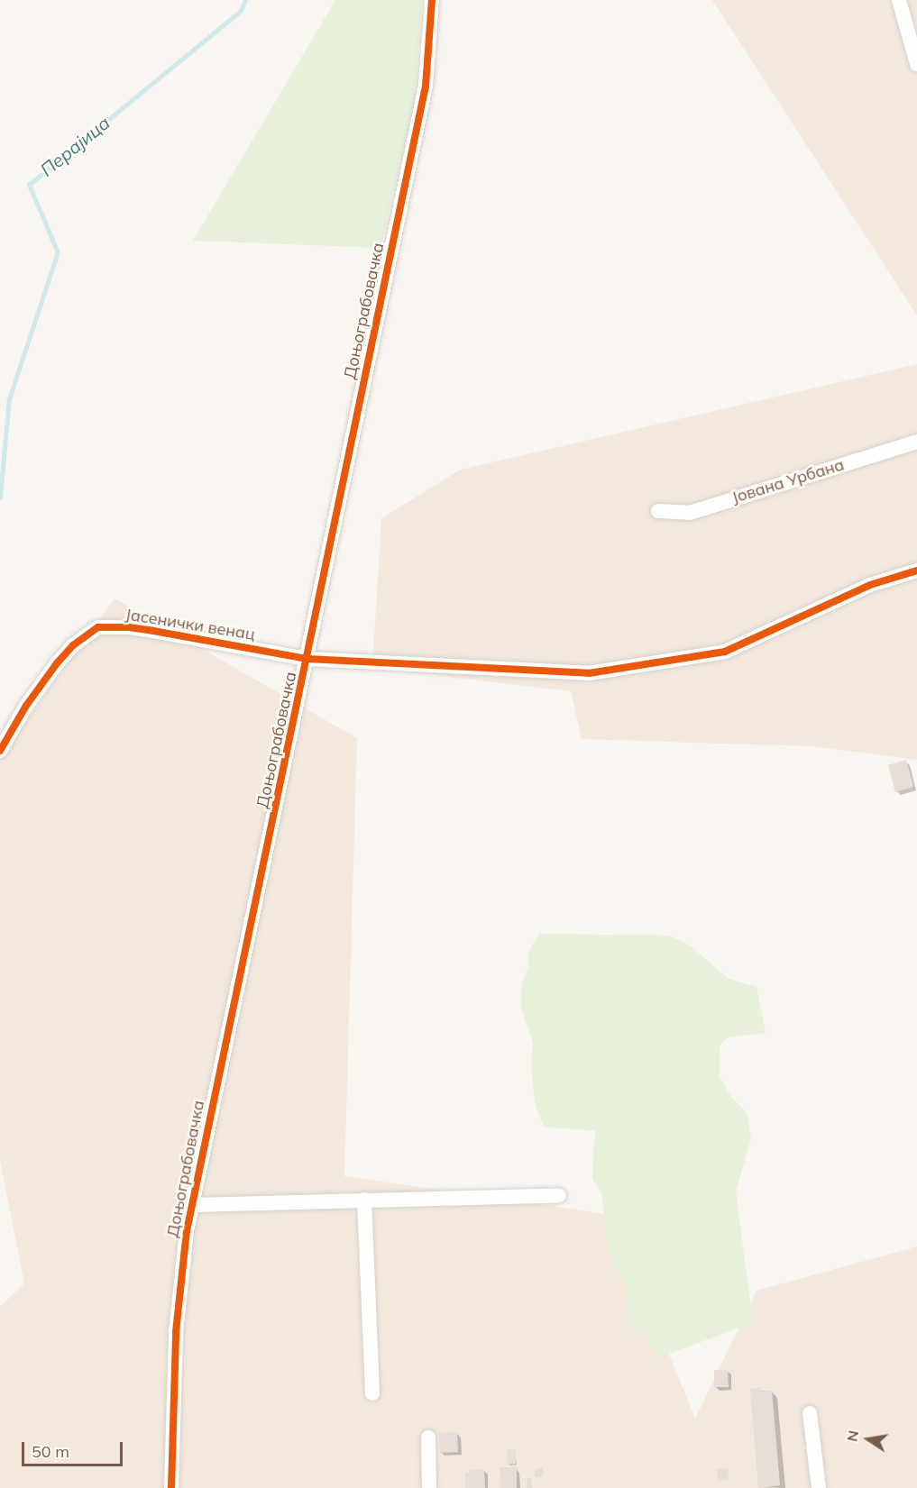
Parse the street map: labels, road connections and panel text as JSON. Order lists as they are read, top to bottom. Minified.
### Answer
{"streets":{"street":["Доњограбовачка","Јована Урбана","Јасенички венац"]},"crossings":[["Доњограбовачка","Јасенички венац"]],"water":["Перајица"],"scale_bar":"50 m","north":"left"}
